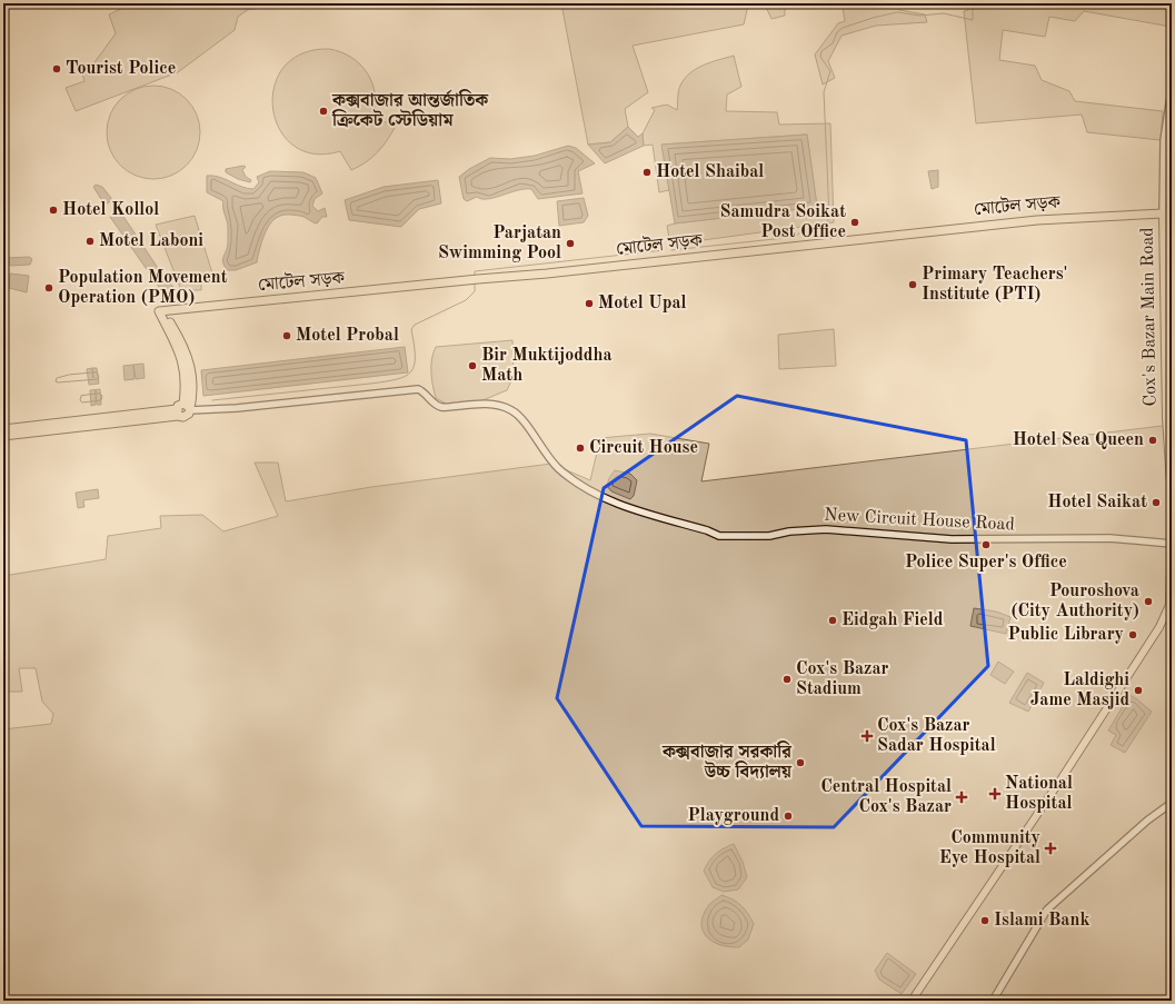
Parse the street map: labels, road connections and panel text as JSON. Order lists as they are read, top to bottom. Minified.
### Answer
{"streets":{"highway":["মোটেল সড়ক"],"main road":["Cox's Bazar Main Road"],"street":["New Circuit House Road"]},"crossings":[["মোটেল সড়ক","Cox's Bazar Main Road"],["মোটেল সড়ক","New Circuit House Road"]],"places":{"other":["Tourist Police","কক্সবাজার আন্তর্জাতিক ক্রিকেট স্টেডিয়াম","Hotel Shaibal","Hotel Kollol","Samudra Soikat Post Office","Motel Laboni","Parjatan Swimming Pool","Primary Teachers' Institute (PTI)","Population Movement Operation (PMO)","Motel Upal","Motel Probal","Bir Muktijoddha Math","Hotel Sea Queen","Circuit House","Hotel Saikat","Police Super's Office","Pouroshova (City Authority)","Eidgah Field","Public Library","Cox's Bazar Stadium","Laldighi Jame Masjid","কক্সবাজার সরকারি উচ্চ বিদ্যালয়","Playground","Islami Bank"],"health":["Cox's Bazar Sadar Hospital","National Hospital","Central Hospital Cox's Bazar","Community Eye Hospital"]}}
